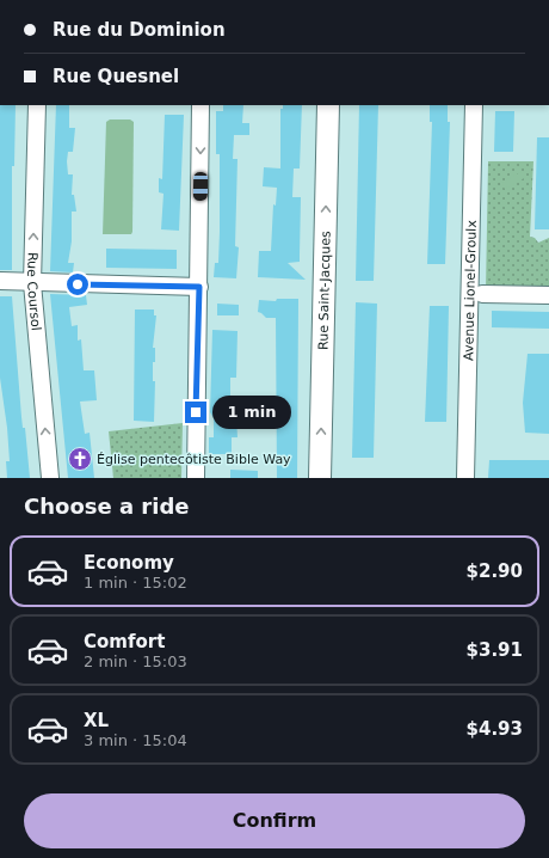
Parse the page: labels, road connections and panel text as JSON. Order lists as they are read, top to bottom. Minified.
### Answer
{"streets":{"main road":["Rue Saint-Jacques"],"street":["Rue Coursol","Avenue Lionel-Groulx"]},"one_way":["Rue Saint-Jacques","Rue Coursol"],"places":{"church":["Église pentecôtiste Bible Way"]},"page":{"banner":["Rue du Dominion","Rue Quesnel"],"bubble":"1 min","heading":"Choose a ride","list":[{"name":"Economy","note":"1 min · 15:02","value":"$2.90"},{"name":"Comfort","note":"2 min · 15:03","value":"$3.91"},{"name":"XL","note":"3 min · 15:04","value":"$4.93"}],"buttons":"Confirm"}}
